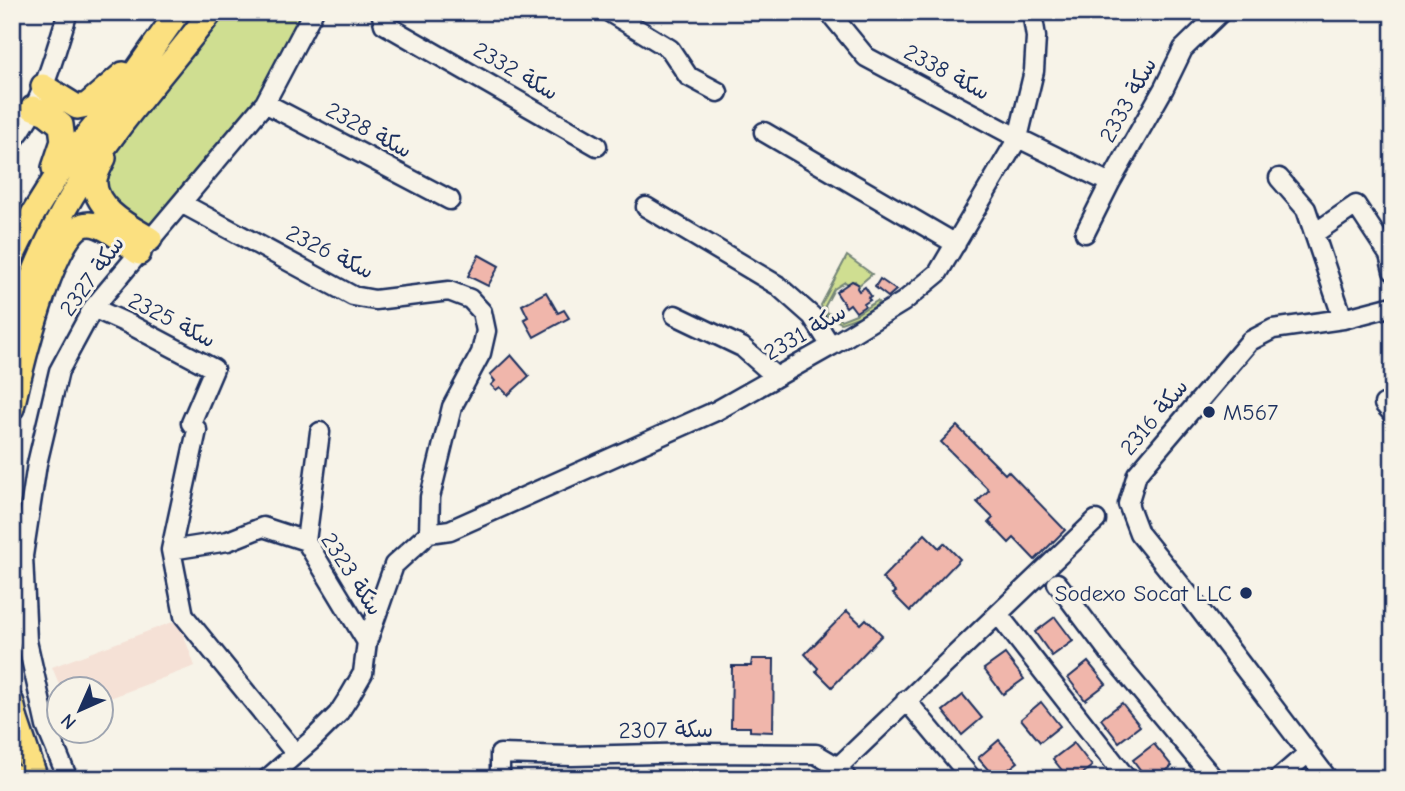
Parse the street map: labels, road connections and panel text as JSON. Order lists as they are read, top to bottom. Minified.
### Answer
{"streets":{"street":["سكة 2332","سكة 2338","سكة 2333","سكة 2328","سكة 2326","سكة 2327","سكة 2325","سكة 2331","2316 سكة","سكة 2323","سكة 2307"]},"crossings":[["سكة 2338","سكة 2331"],["سكة 2328","سكة 2327"],["سكة 2326","سكة 2327"],["سكة 2326","سكة 2331"],["سكة 2326","سكة 2323"],["سكة 2327","سكة 2325"],["سكة 2325","سكة 2323"],["سكة 2331","سكة 2323"]],"places":["M567","Sodexo Socat LLC"],"north":"bottom left"}
